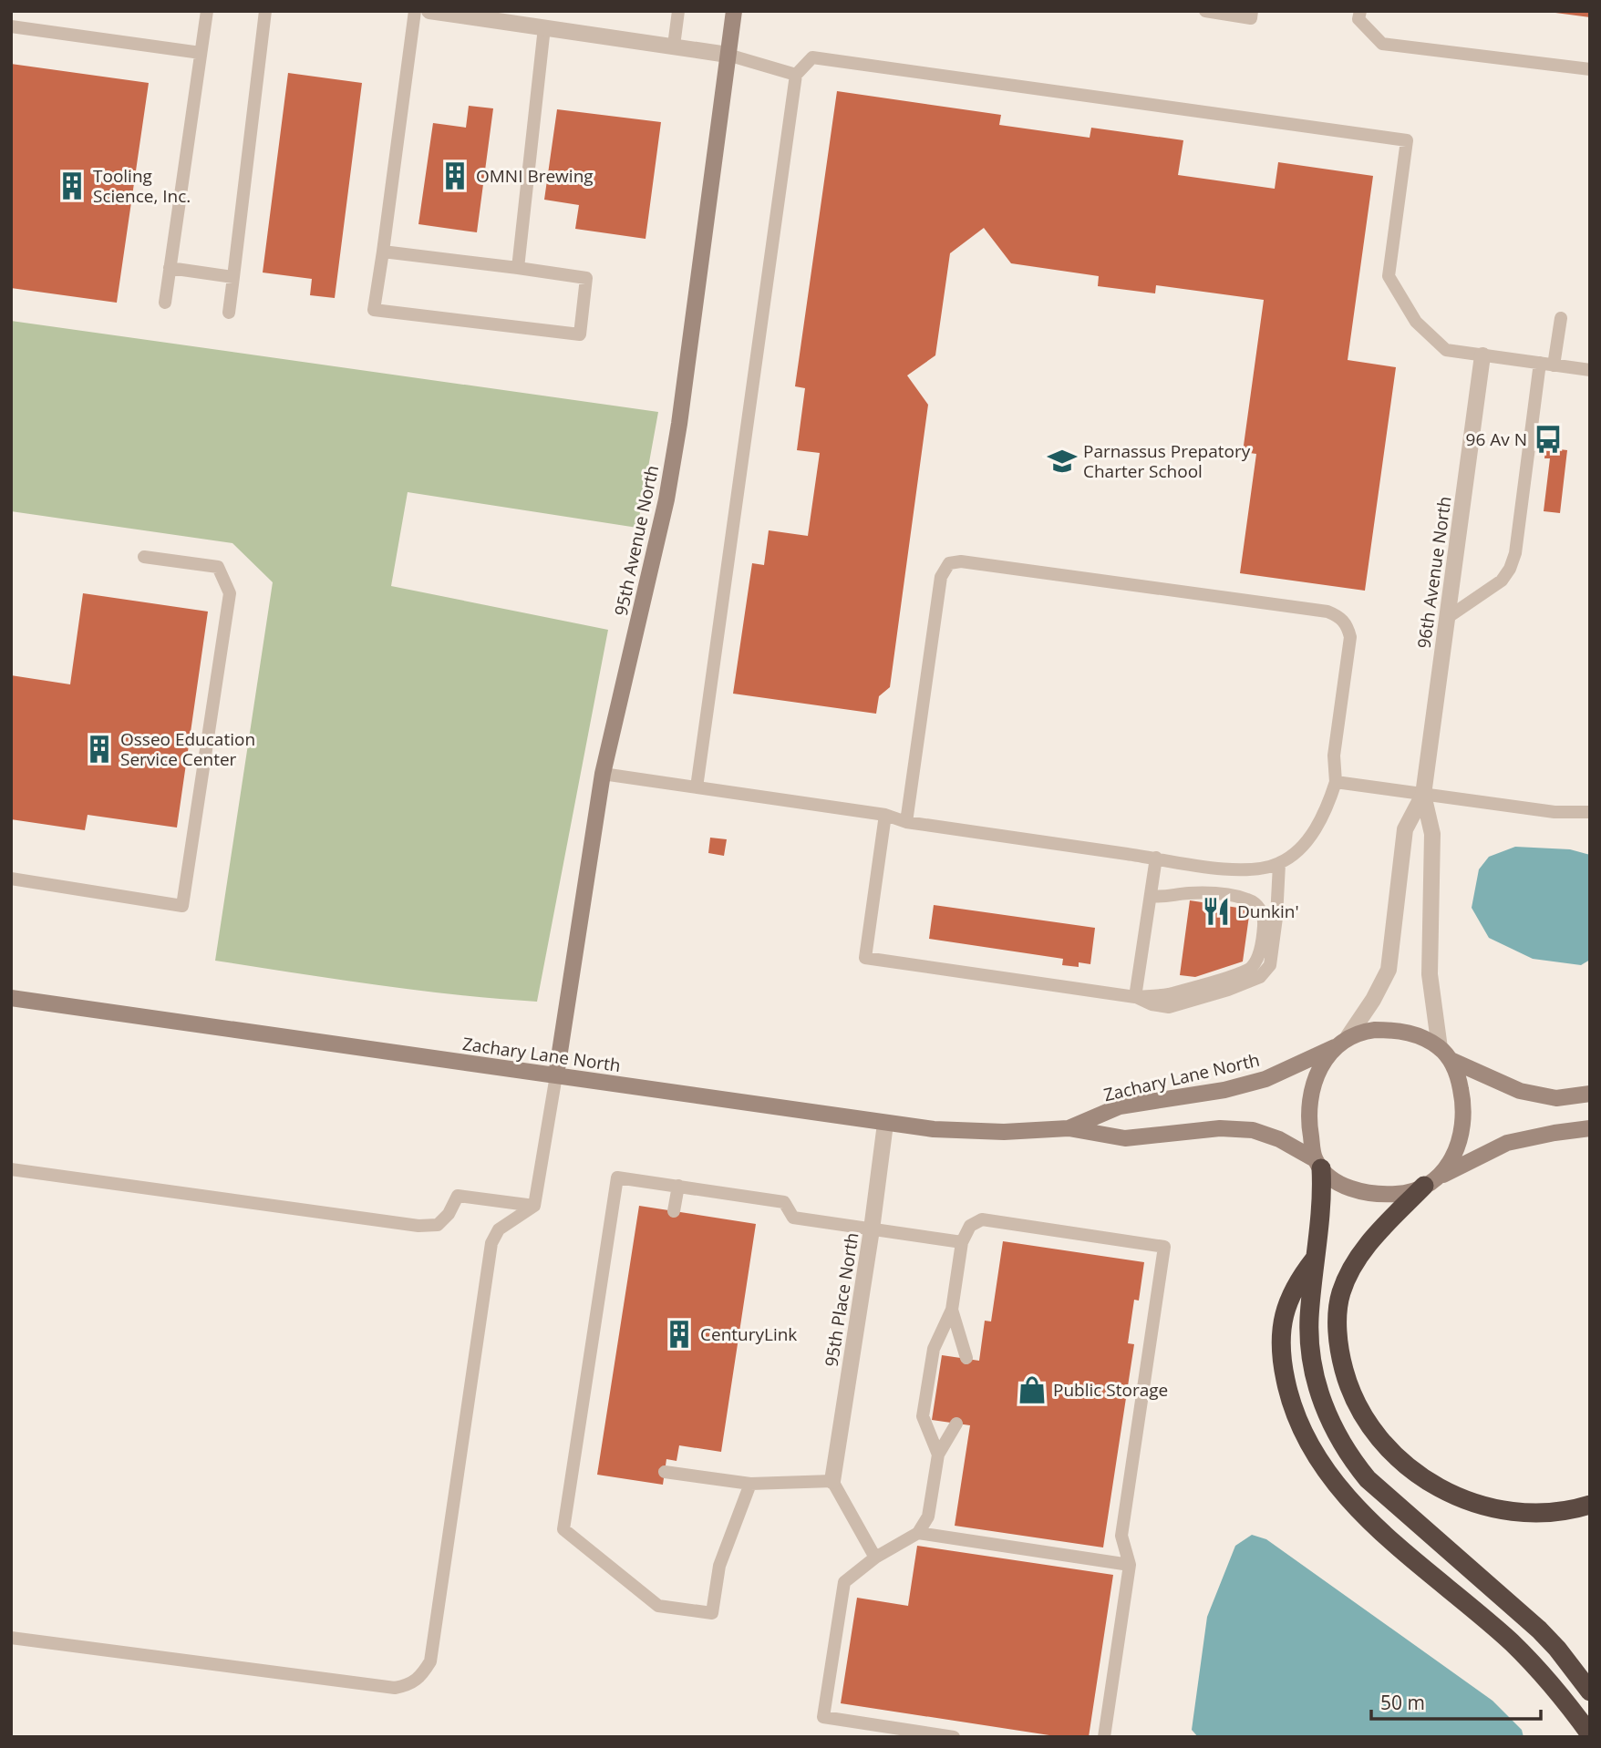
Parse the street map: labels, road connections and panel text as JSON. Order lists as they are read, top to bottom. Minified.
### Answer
{"streets":{"main road":["95th Avenue North","Zachary Lane North"],"street":["96th Avenue North","95th Place North"]},"crossings":[["95th Avenue North","Zachary Lane North"],["96th Avenue North","Zachary Lane North"],["Zachary Lane North","95th Place North"]],"places":{"building":["OMNI Brewing","Tooling Science, Inc.","Osseo Education Service Center","CenturyLink"],"bus stop":["96 Av N"],"school or university":["Parnassus Prepatory Charter School"],"restaurant":["Dunkin'"],"shop":["Public Storage"]},"scale_bar":"50 m"}
